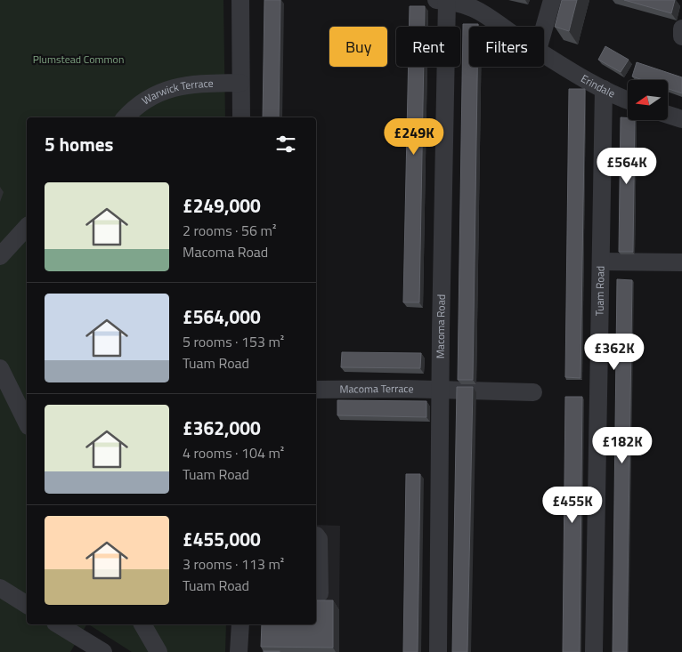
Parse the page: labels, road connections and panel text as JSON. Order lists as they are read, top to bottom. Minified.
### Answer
{"streets":{"street":["Erindale","Warwick Terrace","Tuam Road","Macoma Road","Macoma Terrace"]},"crossings":[["Erindale","Tuam Road"],["Erindale","Macoma Road"],["Macoma Road","Macoma Terrace"]],"parks":["Plumstead Common"],"north":"left","page":{"chip":["Buy","Rent","Filters"],"heading":"5 homes","price":["£249K","£564K","£362K","£182K","£455K"],"list":[{"name":"£249,000","note":"2 rooms · 56 m² · Macoma Road"},{"name":"£564,000","note":"5 rooms · 153 m² · Tuam Road"},{"name":"£362,000","note":"4 rooms · 104 m² · Tuam Road"},{"name":"£455,000","note":"3 rooms · 113 m² · Tuam Road"}]}}
